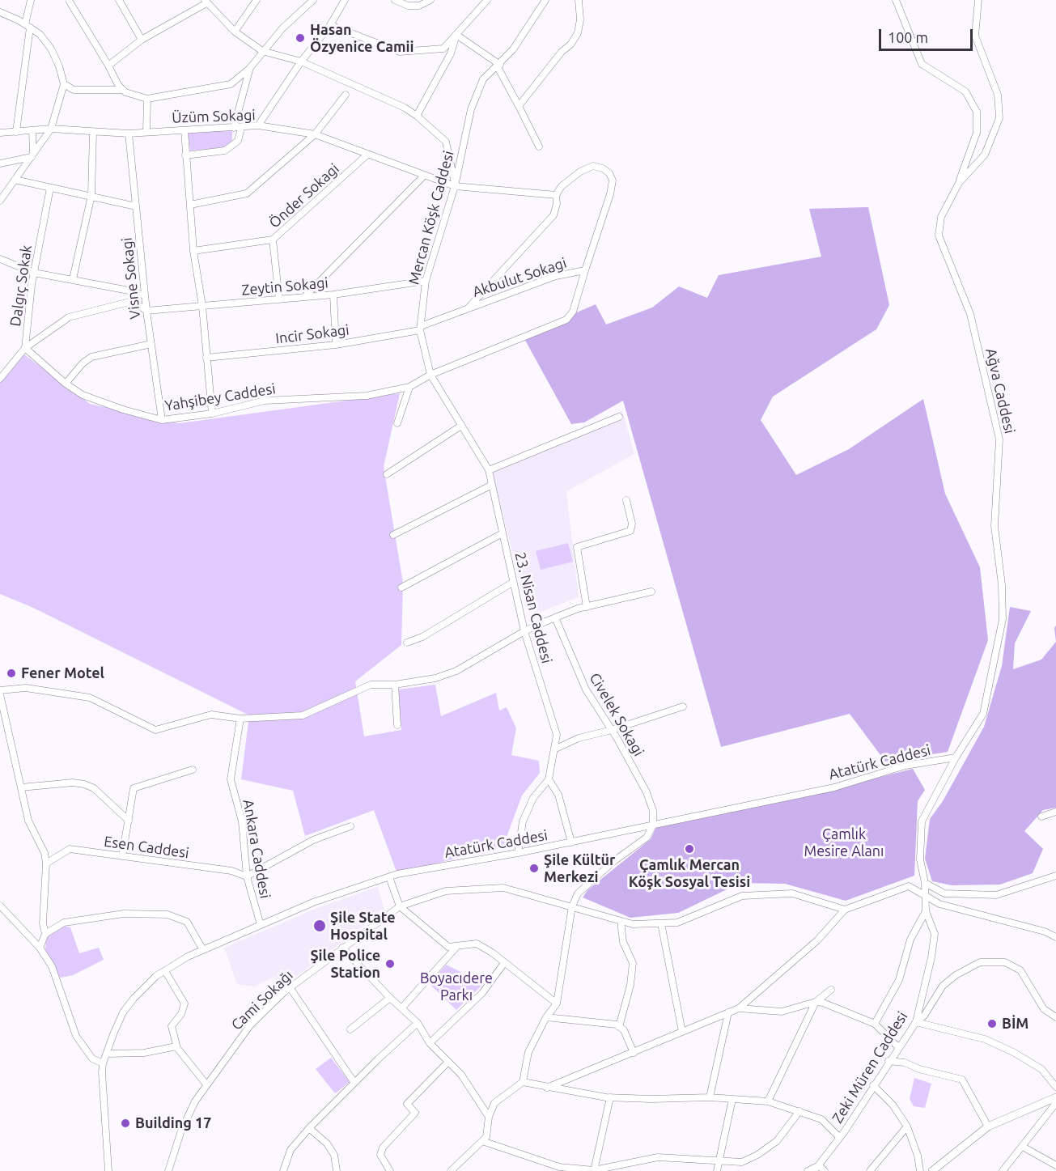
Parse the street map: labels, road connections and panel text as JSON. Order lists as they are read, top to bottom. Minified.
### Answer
{"streets":{"street":["Üzüm Sokagi","Önder Sokagi","Mercan Köşk Caddesi","Akbulut Sokagi","Visne Sokagi","Dalgıç Sokak","Zeytin Sokagi","Incir Sokagi","Ağva Caddesi","Yahşibey Caddesi","23. Nisan Caddesi","Civelek Sokagi","Atatürk Caddesi","Esen Caddesi","Ankara Caddesi","Cami Sokağı","Zeki Müren Caddesi"]},"crossings":[["Üzüm Sokagi","Önder Sokagi"],["Üzüm Sokagi","Mercan Köşk Caddesi"],["Üzüm Sokagi","Akbulut Sokagi"],["Üzüm Sokagi","Visne Sokagi"],["Mercan Köşk Caddesi","Akbulut Sokagi"],["Mercan Köşk Caddesi","Zeytin Sokagi"],["Mercan Köşk Caddesi","Incir Sokagi"],["Mercan Köşk Caddesi","23. Nisan Caddesi"],["Akbulut Sokagi","Incir Sokagi"],["Visne Sokagi","Zeytin Sokagi"],["Visne Sokagi","Yahşibey Caddesi"],["Dalgıç Sokak","Yahşibey Caddesi"],["Ağva Caddesi","Atatürk Caddesi"],["Ağva Caddesi","Zeki Müren Caddesi"],["23. Nisan Caddesi","Atatürk Caddesi"],["Civelek Sokagi","Atatürk Caddesi"],["Atatürk Caddesi","Ankara Caddesi"],["Esen Caddesi","Ankara Caddesi"]],"parks":["Çamlık Mesire Alanı","Boyacıdere Parkı"],"places":["Hasan Özyenice Camii","Fener Motel","Çamlık Mercan Köşk Sosyal Tesisi","Şile Kültür Merkezi","Şile State Hospital","Şile Police Station","BİM","Building 17"],"scale_bar":"100 m"}
